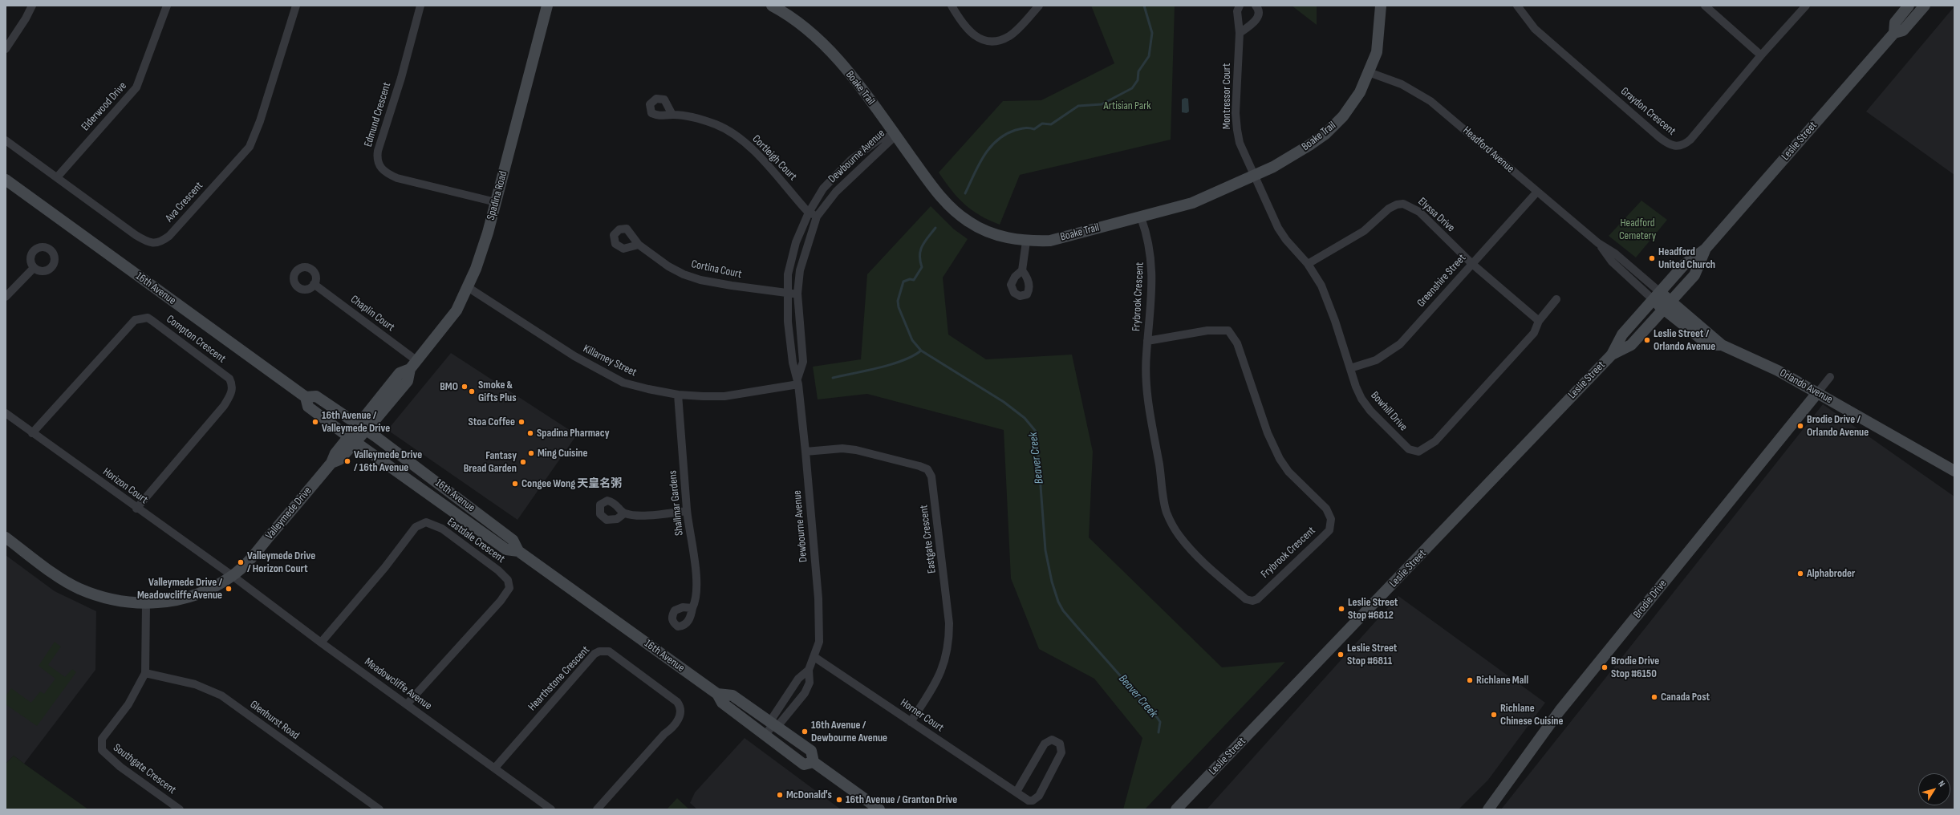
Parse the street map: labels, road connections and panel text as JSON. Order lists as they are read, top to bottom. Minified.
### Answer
{"streets":{"main road":["Boake Trail","Leslie Street","Spadina Road","16th Avenue","Orlando Avenue","Valleymede Drive","Brodie Drive"],"street":["Montressor Court","Elderwood Drive","Graydon Crescent","Edmund Crescent","Headford Avenue","Dewbourne Avenue","Cortleigh Court","Ava Crescent","Elyssa Drive","Cortina Court","Greenshire Street","Frybrook Crescent","Chaplin Court","Compton Crescent","Killarney Street","Bowhill Drive","Horizon Court","Shallmar Gardens","Eastgate Crescent","Eastdale Crescent","Hearthstone Crescent","Meadowcliffe Avenue","Horner Court","Glenhurst Road","Southgate Crescent"]},"crossings":[["Boake Trail","Montressor Court"],["Boake Trail","Headford Avenue"],["Boake Trail","Dewbourne Avenue"],["Boake Trail","Frybrook Crescent"],["Boake Trail","Bowhill Drive"],["Montressor Court","Bowhill Drive"],["Elderwood Drive","Ava Crescent"],["Edmund Crescent","Spadina Road"],["Leslie Street","Headford Avenue"],["Leslie Street","Orlando Avenue"],["Headford Avenue","Greenshire Street"],["Headford Avenue","Orlando Avenue"],["Dewbourne Avenue","Cortleigh Court"],["Dewbourne Avenue","Cortina Court"],["Dewbourne Avenue","16th Avenue"],["Dewbourne Avenue","Killarney Street"],["Dewbourne Avenue","Eastgate Crescent"],["Dewbourne Avenue","Horner Court"],["Spadina Road","16th Avenue"],["Spadina Road","Chaplin Court"],["Spadina Road","Killarney Street"],["Spadina Road","Valleymede Drive"],["Elyssa Drive","Greenshire Street"],["Elyssa Drive","Bowhill Drive"],["Greenshire Street","Bowhill Drive"],["16th Avenue","Valleymede Drive"],["Compton Crescent","Horizon Court"],["Killarney Street","Shallmar Gardens"],["Orlando Avenue","Brodie Drive"],["Horizon Court","Valleymede Drive"],["Horizon Court","Meadowcliffe Avenue"],["Valleymede Drive","Meadowcliffe Avenue"],["Valleymede Drive","Southgate Crescent"],["Eastgate Crescent","Horner Court"],["Eastdale Crescent","Meadowcliffe Avenue"],["Hearthstone Crescent","Meadowcliffe Avenue"],["Glenhurst Road","Southgate Crescent"]],"water":["Beaver Creek"],"parks":["Artisian Park","Headford Cemetery"],"places":["Headford United Church","Leslie Street / Orlando Avenue","BMO","Smoke & Gifts Plus","16th Avenue / Valleymede Drive","Stoa Coffee","Brodie Drive / Orlando Avenue","Spadina Pharmacy","Ming Cuisine","Valleymede Drive / 16th Avenue","Fantasy Bread Garden","Congee Wong 天皇名粥","Valleymede Drive / Horizon Court","Alphabroder","Valleymede Drive / Meadowcliffe Avenue","Leslie Street Stop #6812","Leslie Street Stop #6811","Brodie Drive Stop #6150","Richlane Mall","Canada Post","Richlane Chinese Cuisine","16th Avenue / Dewbourne Avenue","McDonald's","16th Avenue / Granton Drive"],"north":"top right"}
